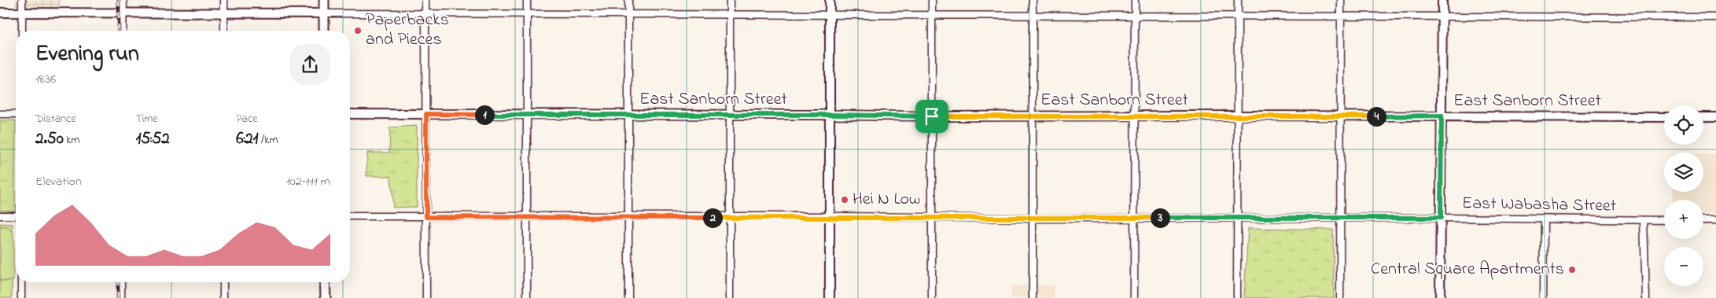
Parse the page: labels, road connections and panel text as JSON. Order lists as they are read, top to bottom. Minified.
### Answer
{"streets":{"street":["East Sanborn Street","East Wabasha Street"]},"places":["Paperbacks and Pieces","Hei N Low","Central Square Apartments"],"page":{"heading":["Evening run","18:36"],"stats":[["Distance","2.50 km"],["Time","15:52"],["Pace","6:21 /km"]],"map_buttons":["+","−"],"pins":["1","4","2","3"],"chart":["Elevation","102–111 m"]}}
